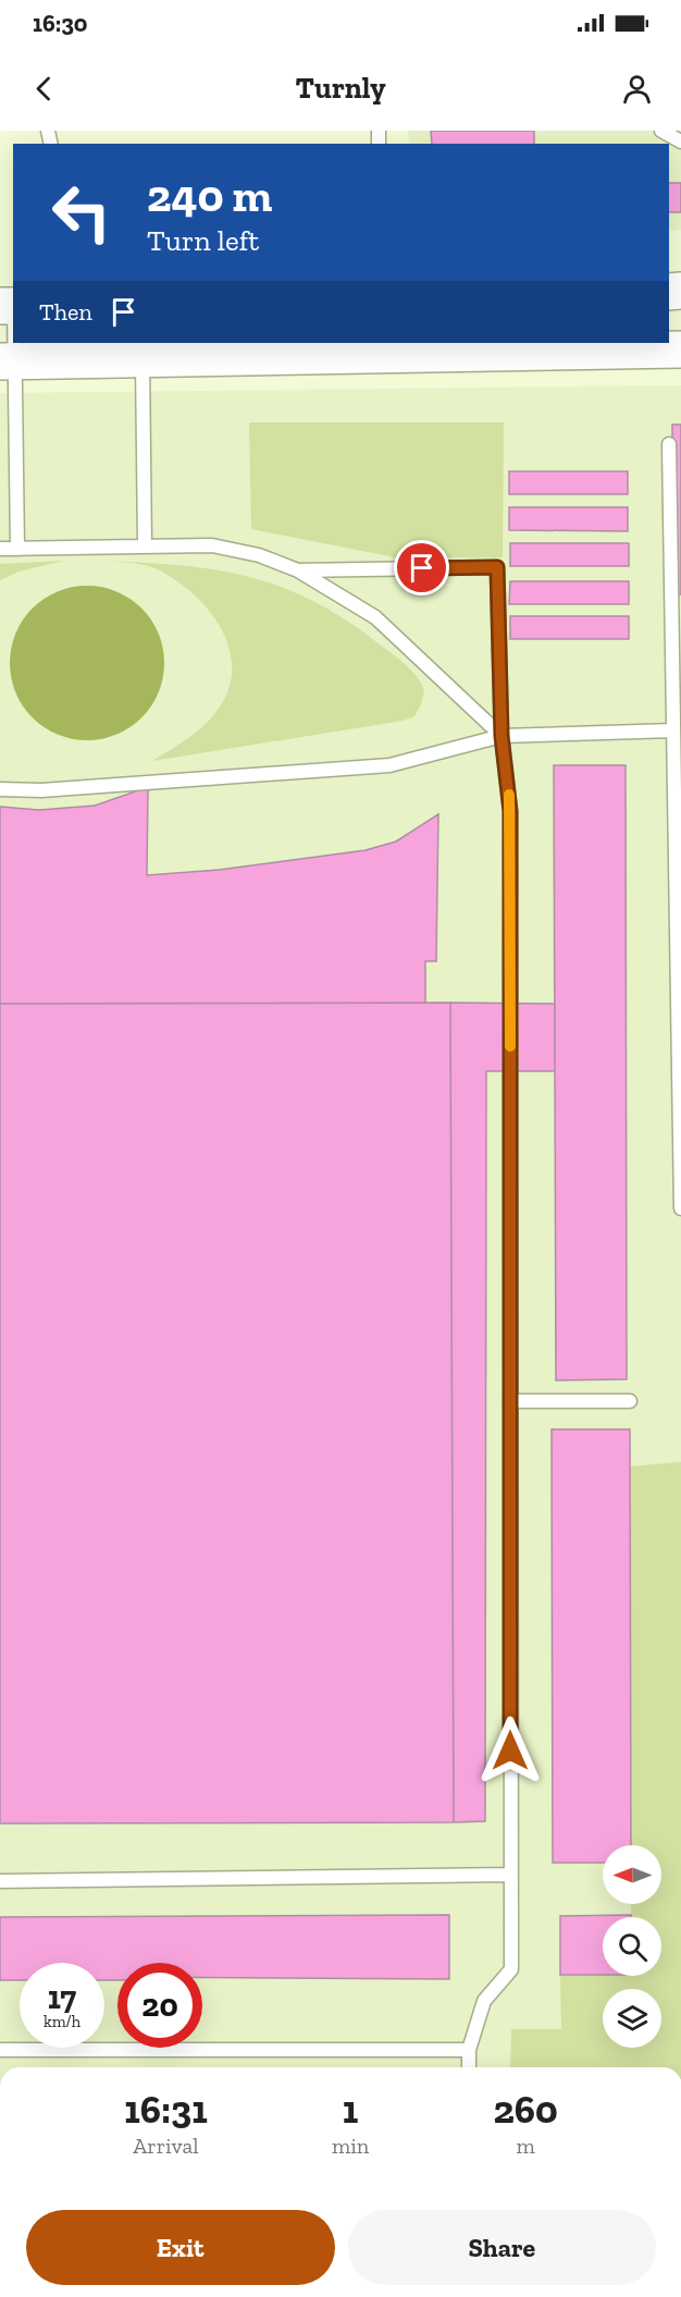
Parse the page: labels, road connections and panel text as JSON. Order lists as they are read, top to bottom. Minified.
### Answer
{"north":"left","page":{"status":"16:30","header":"Turnly","turn":["240 m","Turn left"],"then":"Then","speed":"17 km/h","limit":"20","eta":["16:31","Arrival","1","min","260","m"],"buttons":["Exit","Share"]}}
